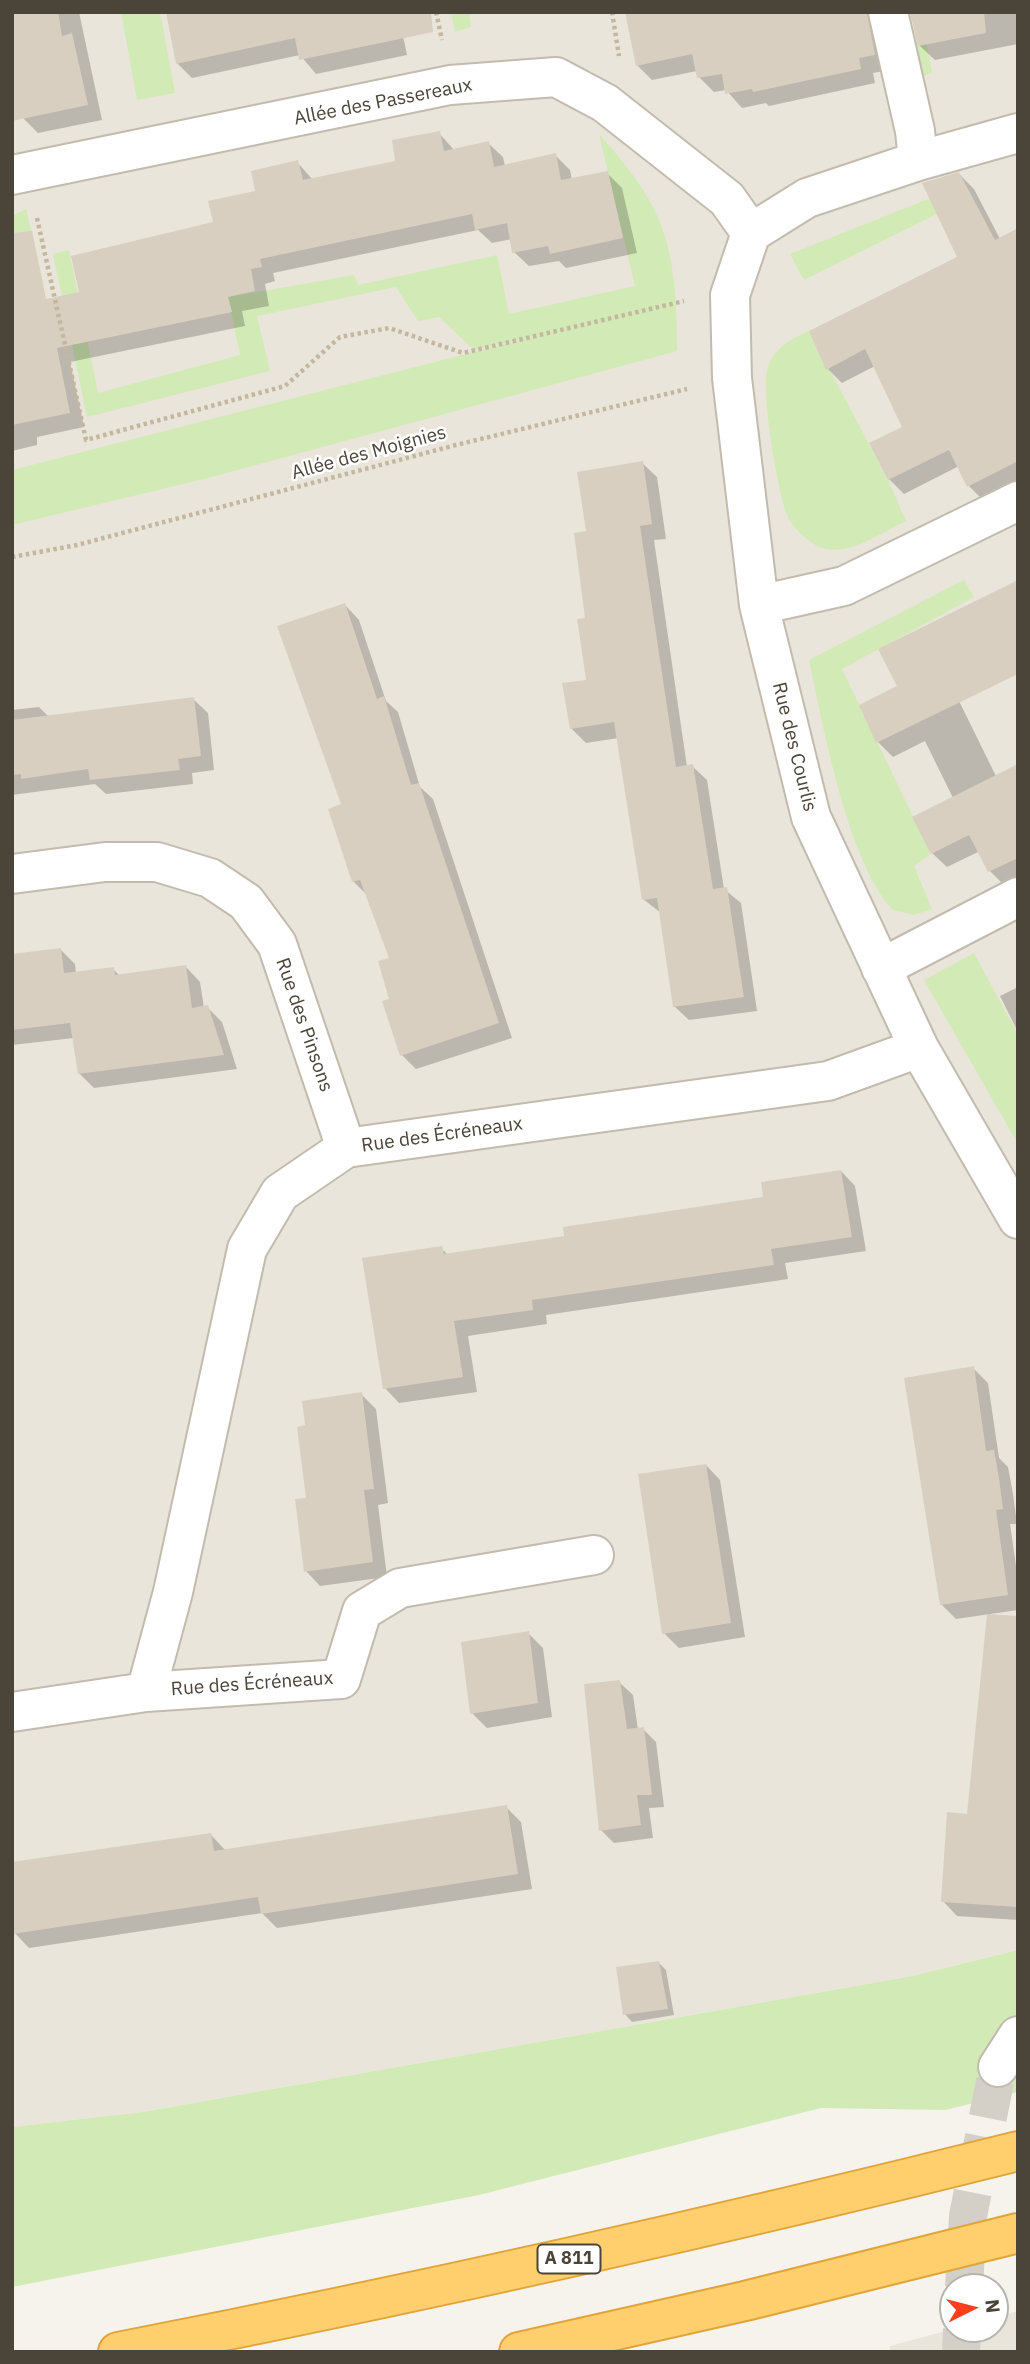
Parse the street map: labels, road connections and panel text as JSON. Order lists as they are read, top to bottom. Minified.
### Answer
{"streets":{"highway":["A 811"],"street":["Allée des Passereaux","Rue des Courlis","Rue des Pinsons","Rue des Écréneaux"],"path":["Allée des Moignies"]},"crossings":[["Allée des Passereaux","Rue des Courlis"],["Allée des Moignies","Rue des Courlis"],["Rue des Courlis","Rue des Écréneaux"],["Rue des Pinsons","Rue des Écréneaux"]],"north":"right"}
